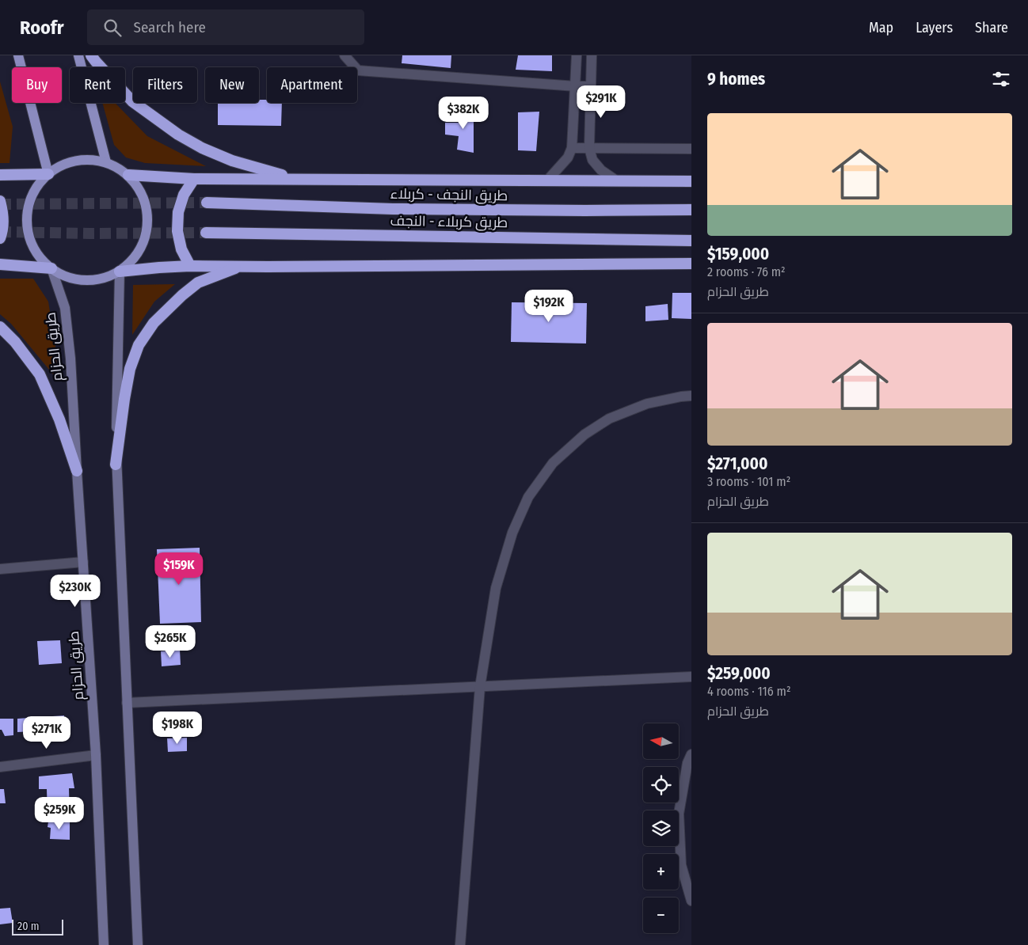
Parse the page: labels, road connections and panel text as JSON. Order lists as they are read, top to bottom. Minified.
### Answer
{"streets":{"highway":["طريق النجف - کربلاء","طريق کربلاء - النجف"],"main road":["طريق الحزام"]},"scale_bar":"20 m","north":"left","page":{"header":"Roofr","search":"Search here","nav":["Map","Layers","Share"],"heading":"9 homes","chip":["Buy","Rent","Filters","New","Apartment"],"price":["$291K","$382K","$192K","$159K","$230K","$265K","$198K","$271K","$259K"],"list":[{"name":"$159,000","note":"2 rooms · 76 m² · طريق الحزام"},{"name":"$271,000","note":"3 rooms · 101 m² · طريق الحزام"},{"name":"$259,000","note":"4 rooms · 116 m² · طريق الحزام"}],"map_buttons":["+","−"],"scale":"20 m"}}
